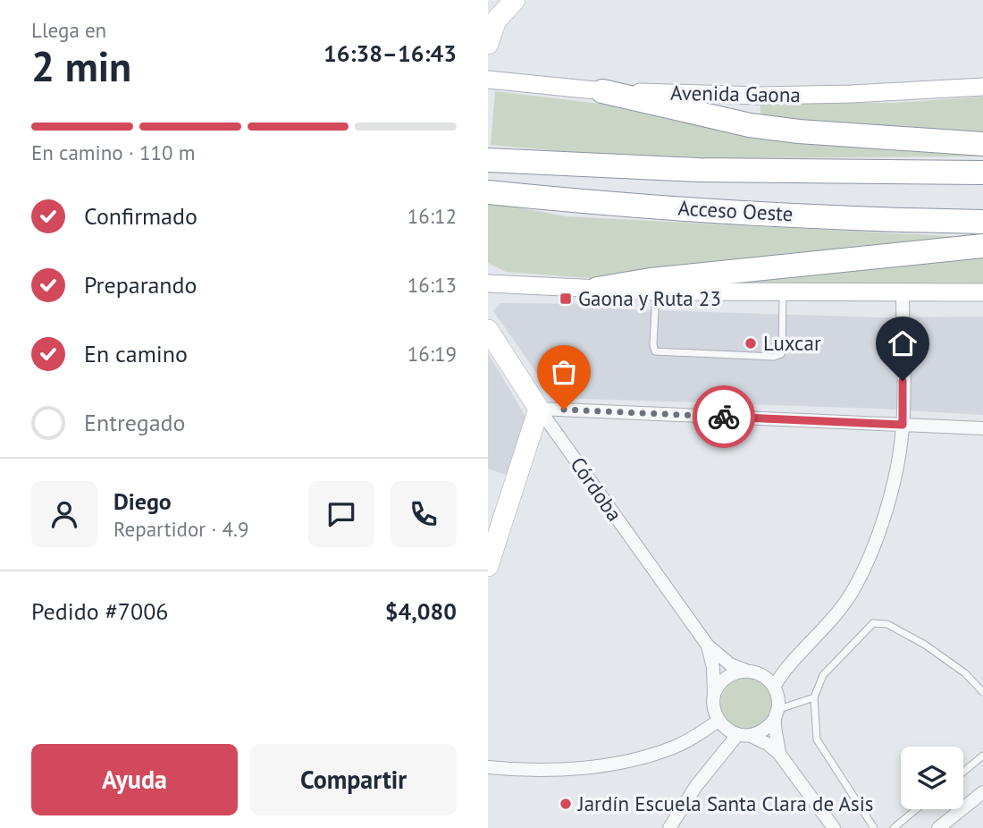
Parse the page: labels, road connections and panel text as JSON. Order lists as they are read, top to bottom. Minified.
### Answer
{"streets":{"highway":["Acceso Oeste"],"main road":["Córdoba"],"street":["Avenida Gaona"]},"places":{"transit":["Gaona y Ruta 23"],"other":["Luxcar","Jardín Escuela Santa Clara de Asis"]},"page":{"heading":["2 min","Llega en","16:38–16:43"],"panel":["Diego","Repartidor · 4.9","Pedido #7006","$4,080"],"bar":"En camino · 110 m","list":[["Confirmado","16:12"],["Preparando","16:13"],["En camino","16:19"],"Entregado"],"buttons":["Ayuda","Compartir"]}}
